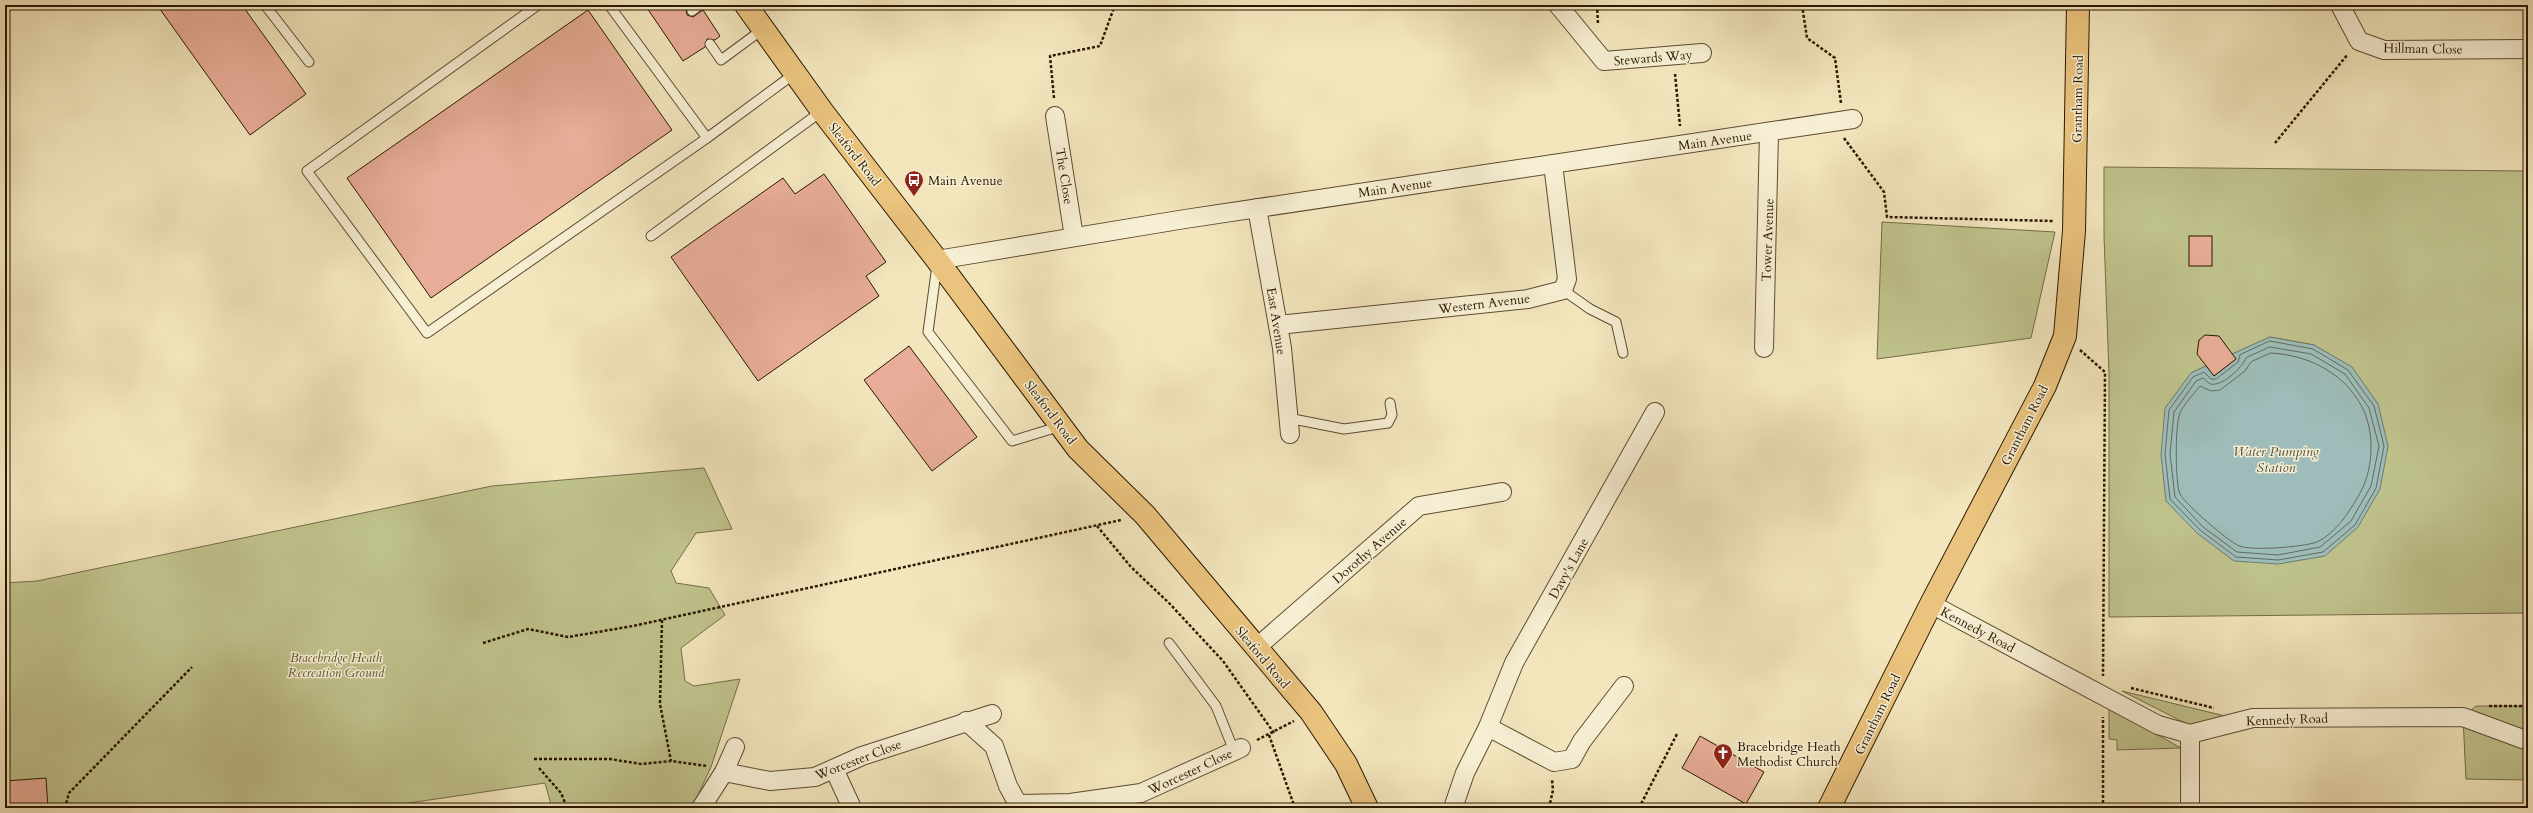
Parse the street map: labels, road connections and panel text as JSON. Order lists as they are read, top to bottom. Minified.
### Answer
{"streets":{"main road":["Grantham Road","Sleaford Road"],"street":["Hillman Close","Stewards Way","Main Avenue","The Close","Tower Avenue","Western Avenue","East Avenue","Dorothy Avenue","Davy's Lane","Kennedy Road","Worcester Close"]},"crossings":[["Grantham Road","Kennedy Road"],["Main Avenue","Sleaford Road"],["Main Avenue","The Close"],["Main Avenue","Tower Avenue"],["Main Avenue","East Avenue"],["Sleaford Road","Dorothy Avenue"],["Western Avenue","East Avenue"]],"water":["Water Pumping Station"],"parks":["Bracebridge Heath Recreation Ground"],"places":{"bus stop":["Main Avenue"],"church":["Bracebridge Heath Methodist Church"]}}
